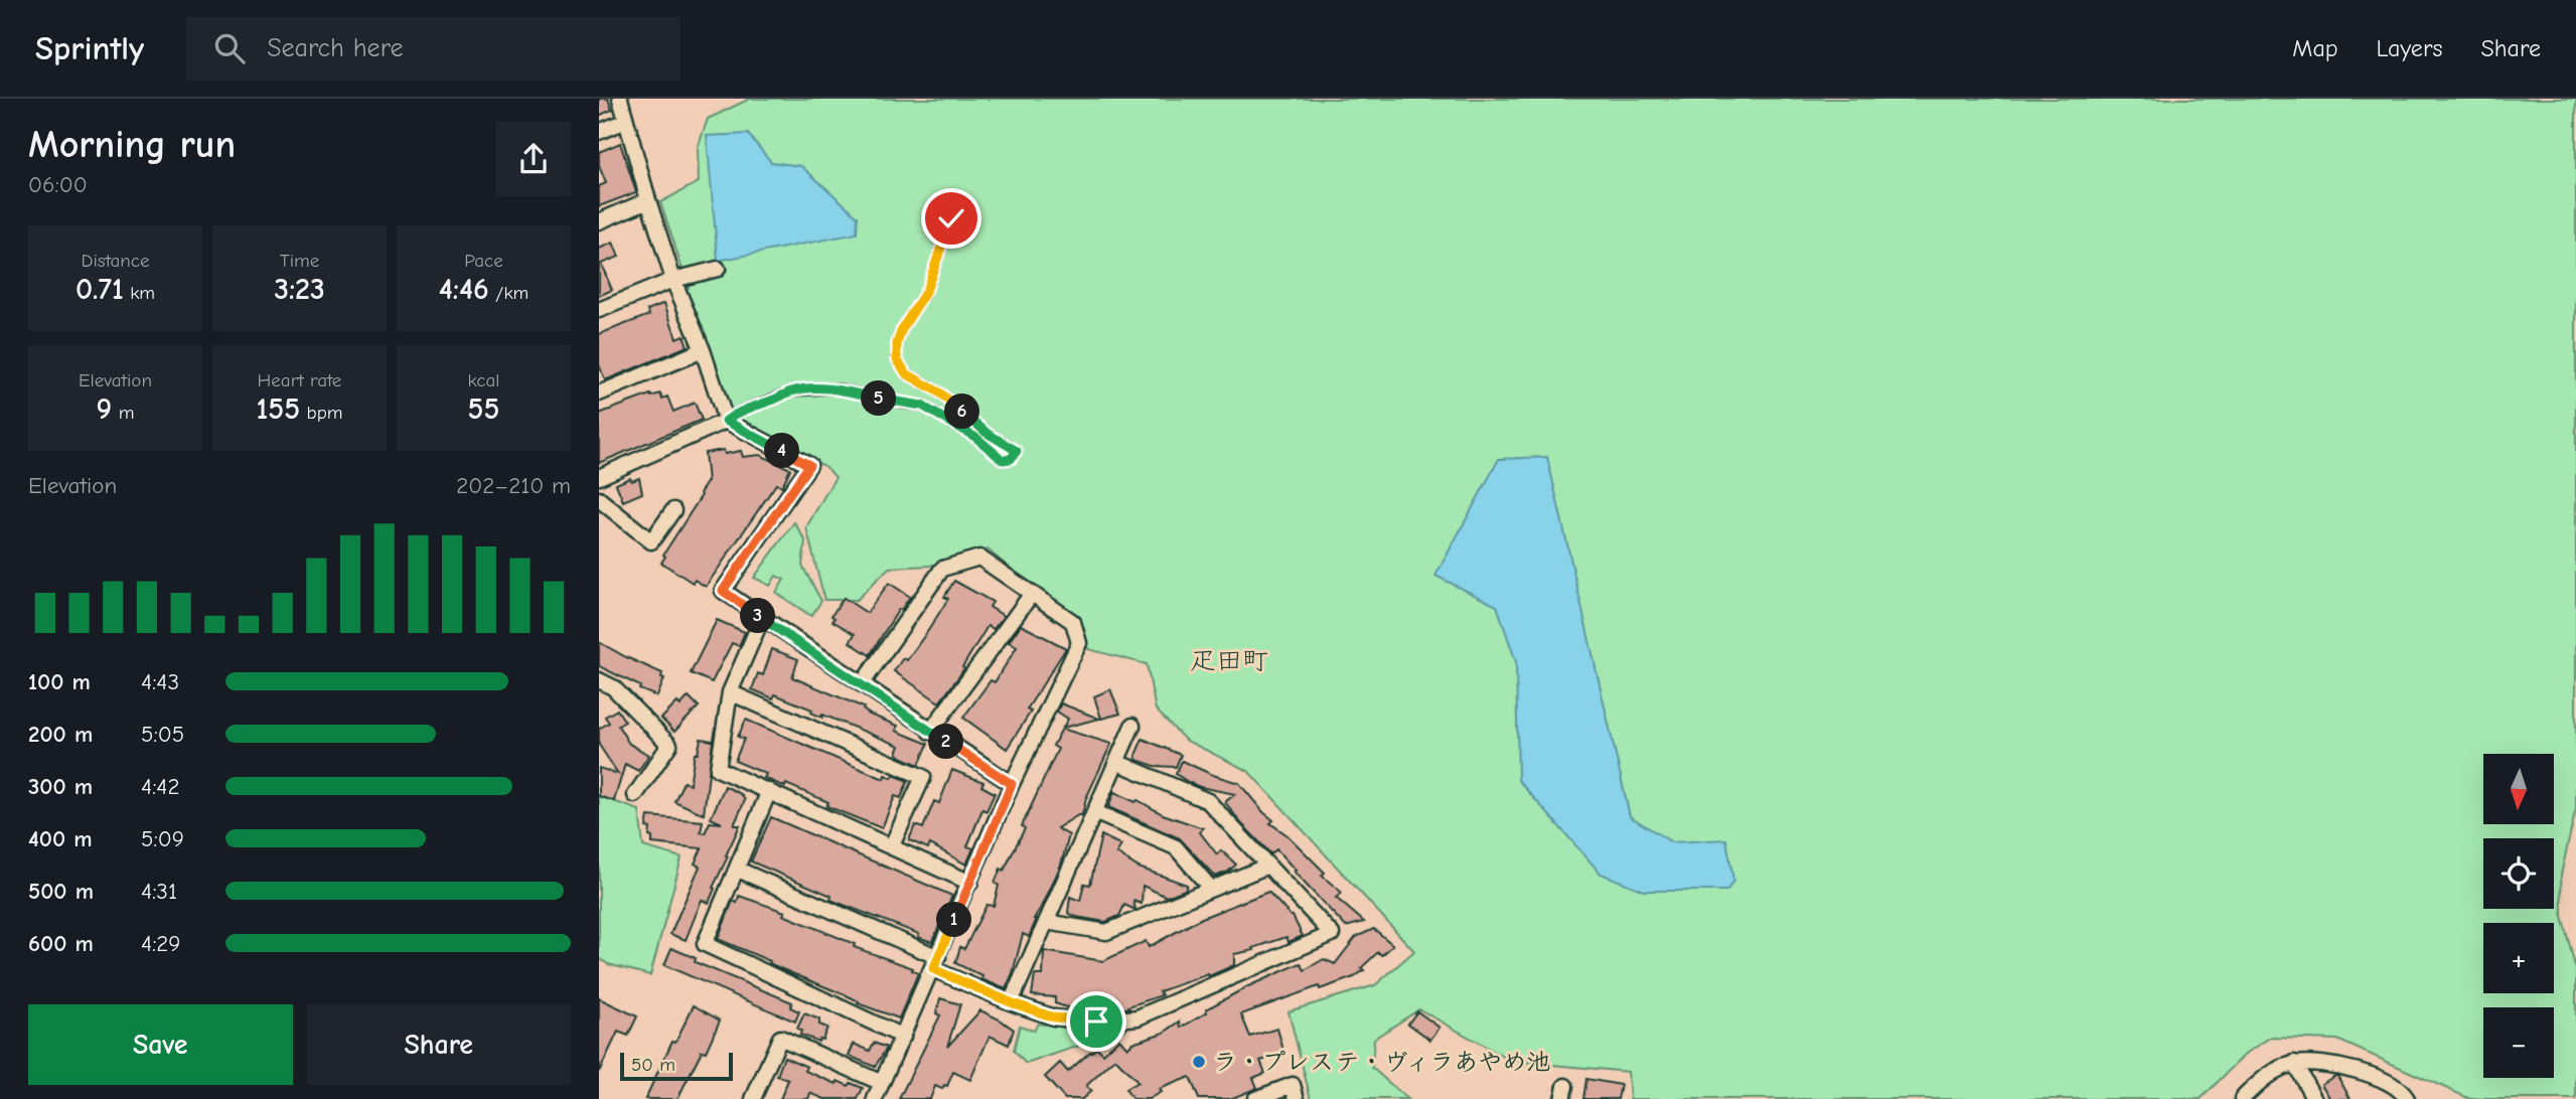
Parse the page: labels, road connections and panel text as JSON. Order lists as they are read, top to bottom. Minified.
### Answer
{"districts":["疋田町"],"places":["ラ・プレステ・ヴィラあやめ池"],"scale_bar":"50 m","north":"bottom","page":{"header":"Sprintly","search":"Search here","nav":["Map","Layers","Share"],"heading":["Morning run","06:00"],"stats":[["Distance","0.71 km"],["Time","3:23"],["Pace","4:46 /km"],["Elevation","9 m"],["Heart rate","155 bpm"],["kcal","55"]],"pins":["5","6","4","3","2","1"],"chart":["Elevation","202–210 m"],"list":[{"name":"100 m","note":"4:43"},{"name":"200 m","note":"5:05"},{"name":"300 m","note":"4:42"},{"name":"400 m","note":"5:09"},{"name":"500 m","note":"4:31"},{"name":"600 m","note":"4:29"}],"map_buttons":["+","−"],"buttons":["Save","Share"],"scale":"50 m"}}
